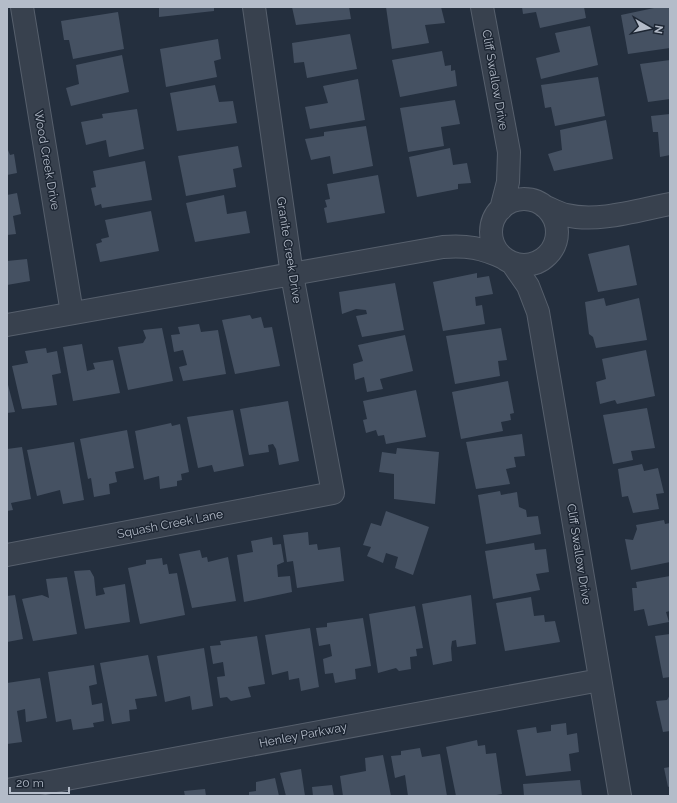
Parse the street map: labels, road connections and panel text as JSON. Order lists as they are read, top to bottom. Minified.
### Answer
{"streets":{"street":["Cliff Swallow Drive","Wood Creek Drive","Granite Creek Drive","Squash Creek Lane","Henley Parkway"]},"crossings":[["Cliff Swallow Drive","Henley Parkway"],["Granite Creek Drive","Squash Creek Lane"]],"scale_bar":"20 m","north":"right"}
